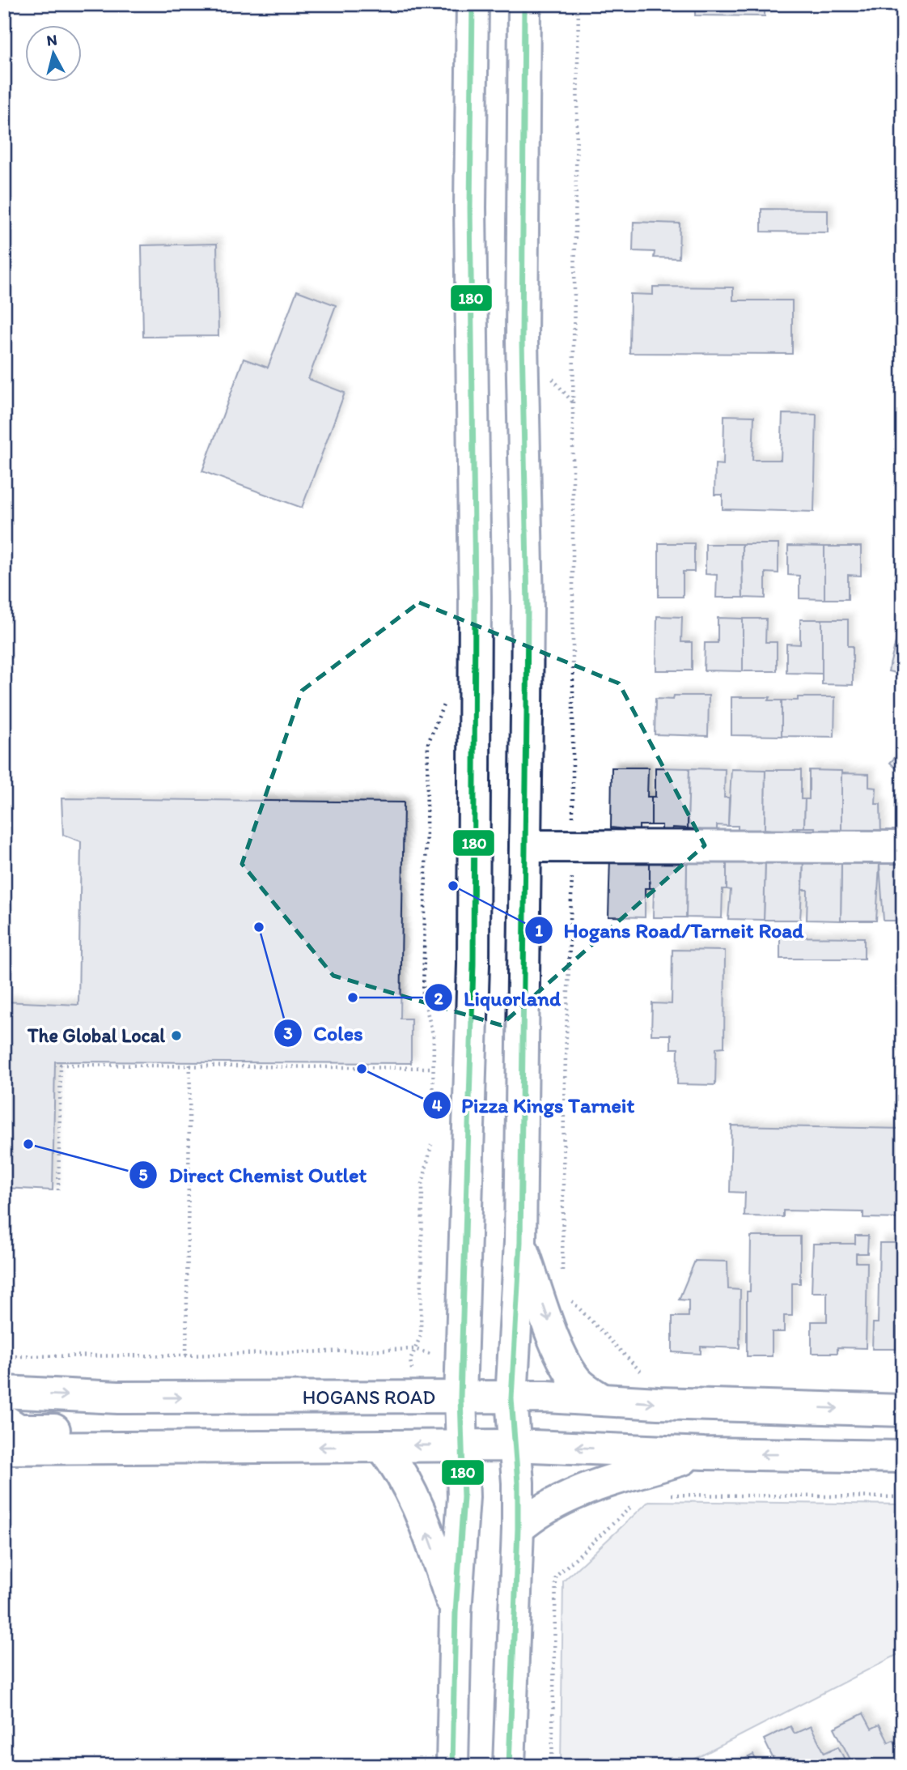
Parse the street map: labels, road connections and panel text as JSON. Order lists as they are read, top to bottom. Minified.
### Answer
{"streets":{"main road":["HOGANS ROAD"]},"places":["Hogans Road/Tarneit Road","Coles","Liquorland","The Global Local","Pizza Kings Tarneit","Direct Chemist Outlet"],"lines":["transit line 180"],"north":"top"}
